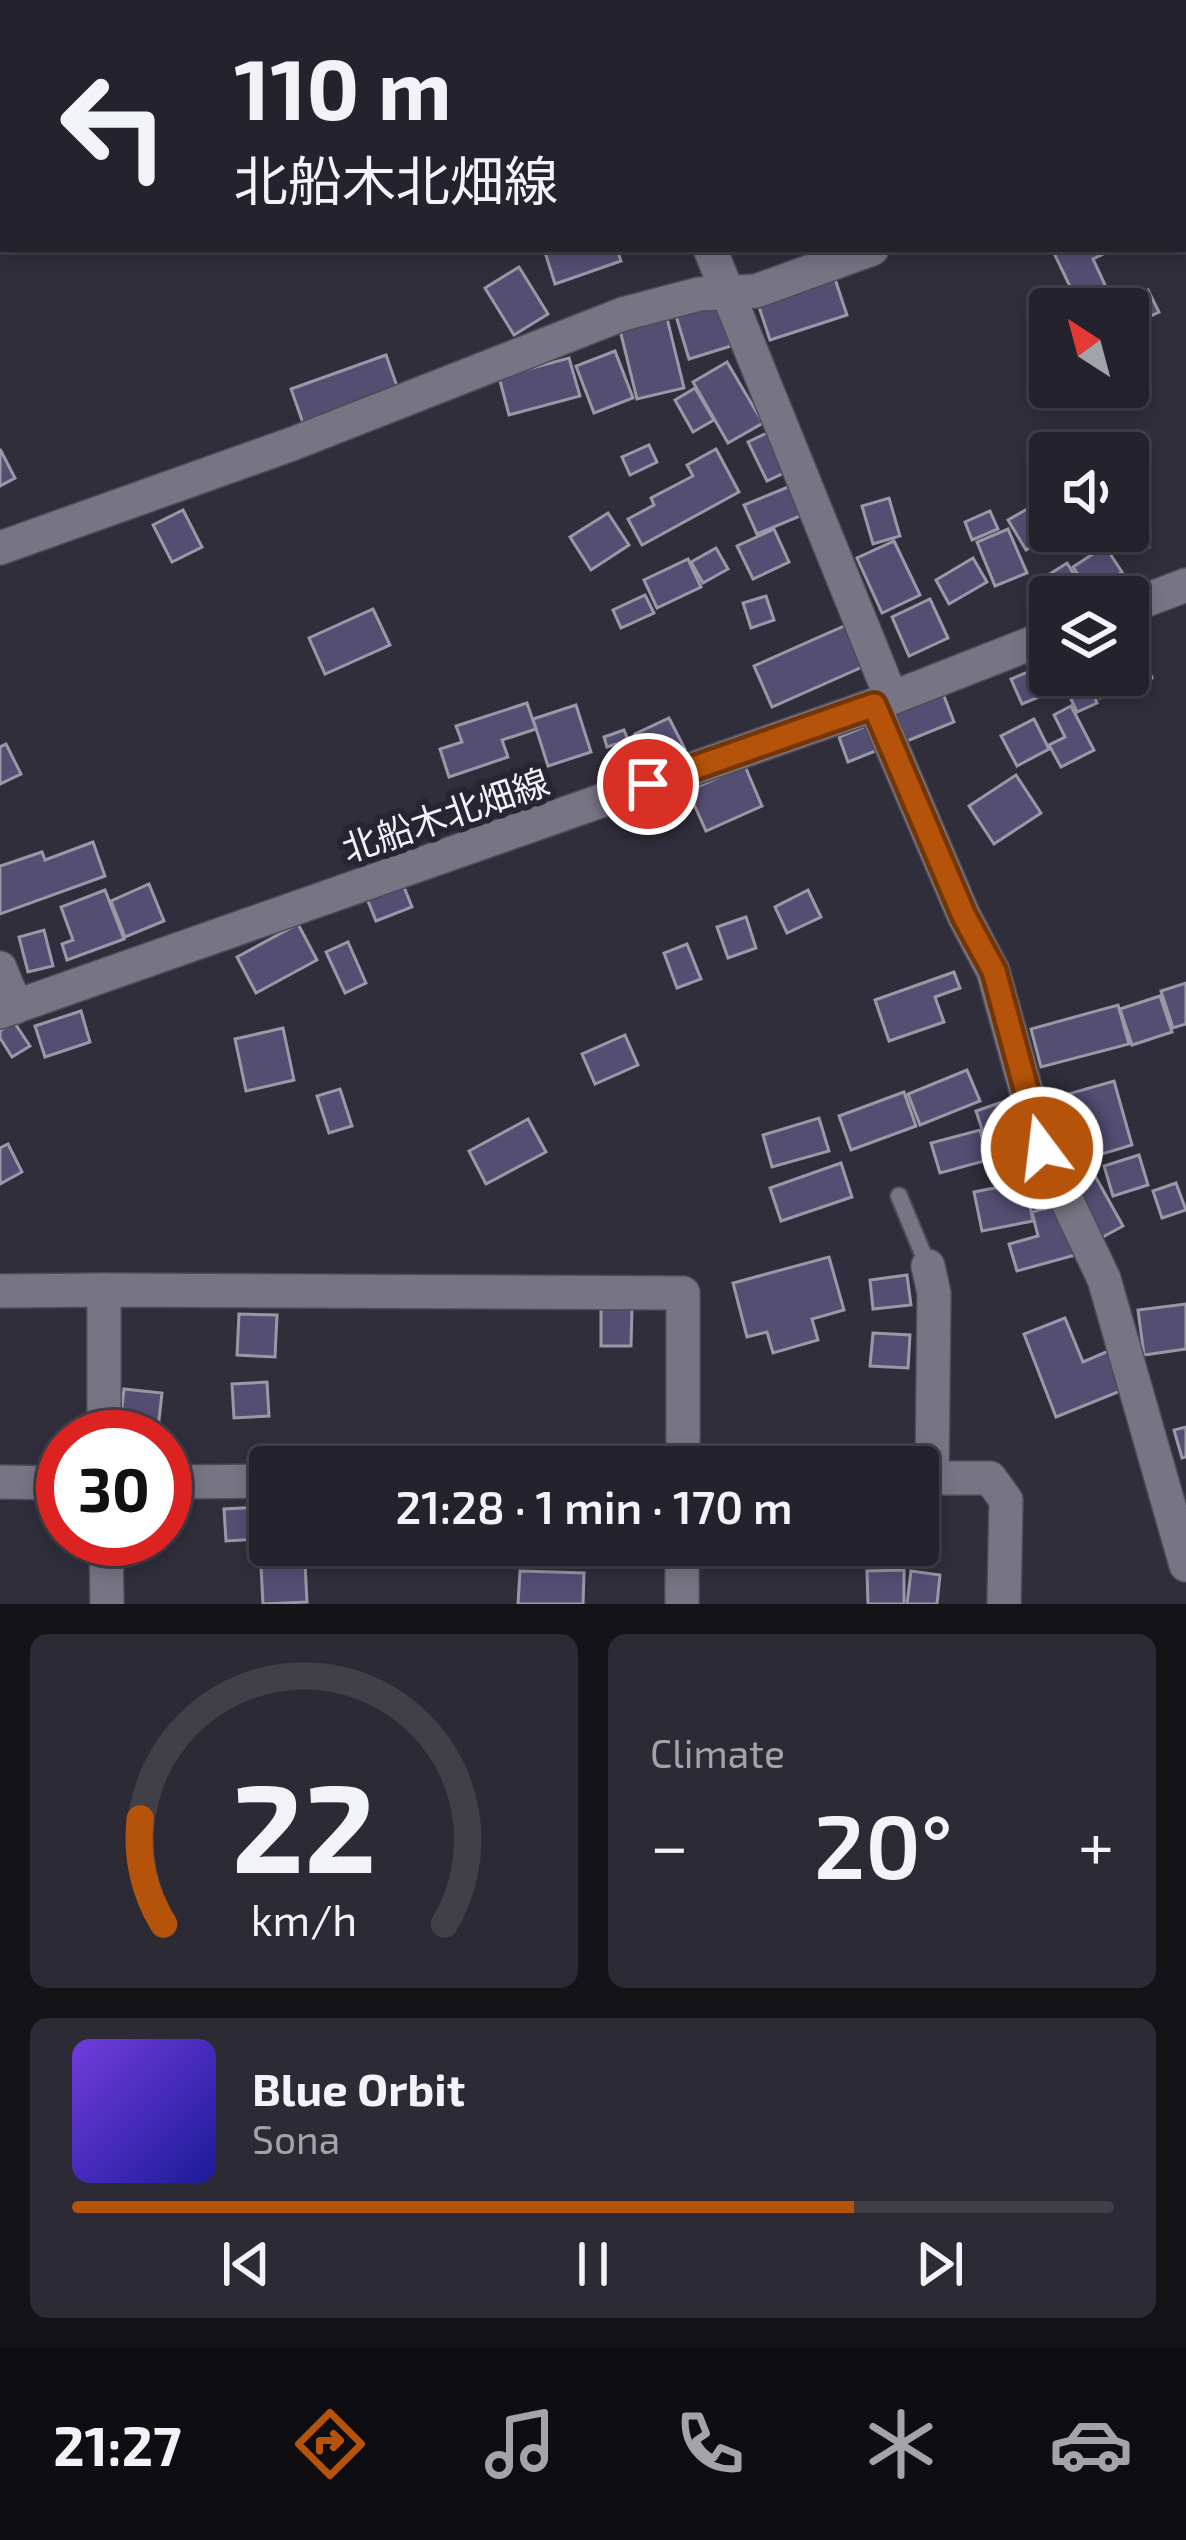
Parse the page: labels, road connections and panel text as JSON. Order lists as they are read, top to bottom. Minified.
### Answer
{"streets":{"street":["北船木北畑線"]},"north":"top left","page":{"turn":["110 m","北船木北畑線"],"limit":"30","trip":"21:28 · 1 min · 170 m","tile":"Climate","heat":["−","20°","+"],"song":["Blue Orbit","Sona"],"tabs":"21:27","gauge":["22","km/h"]}}
